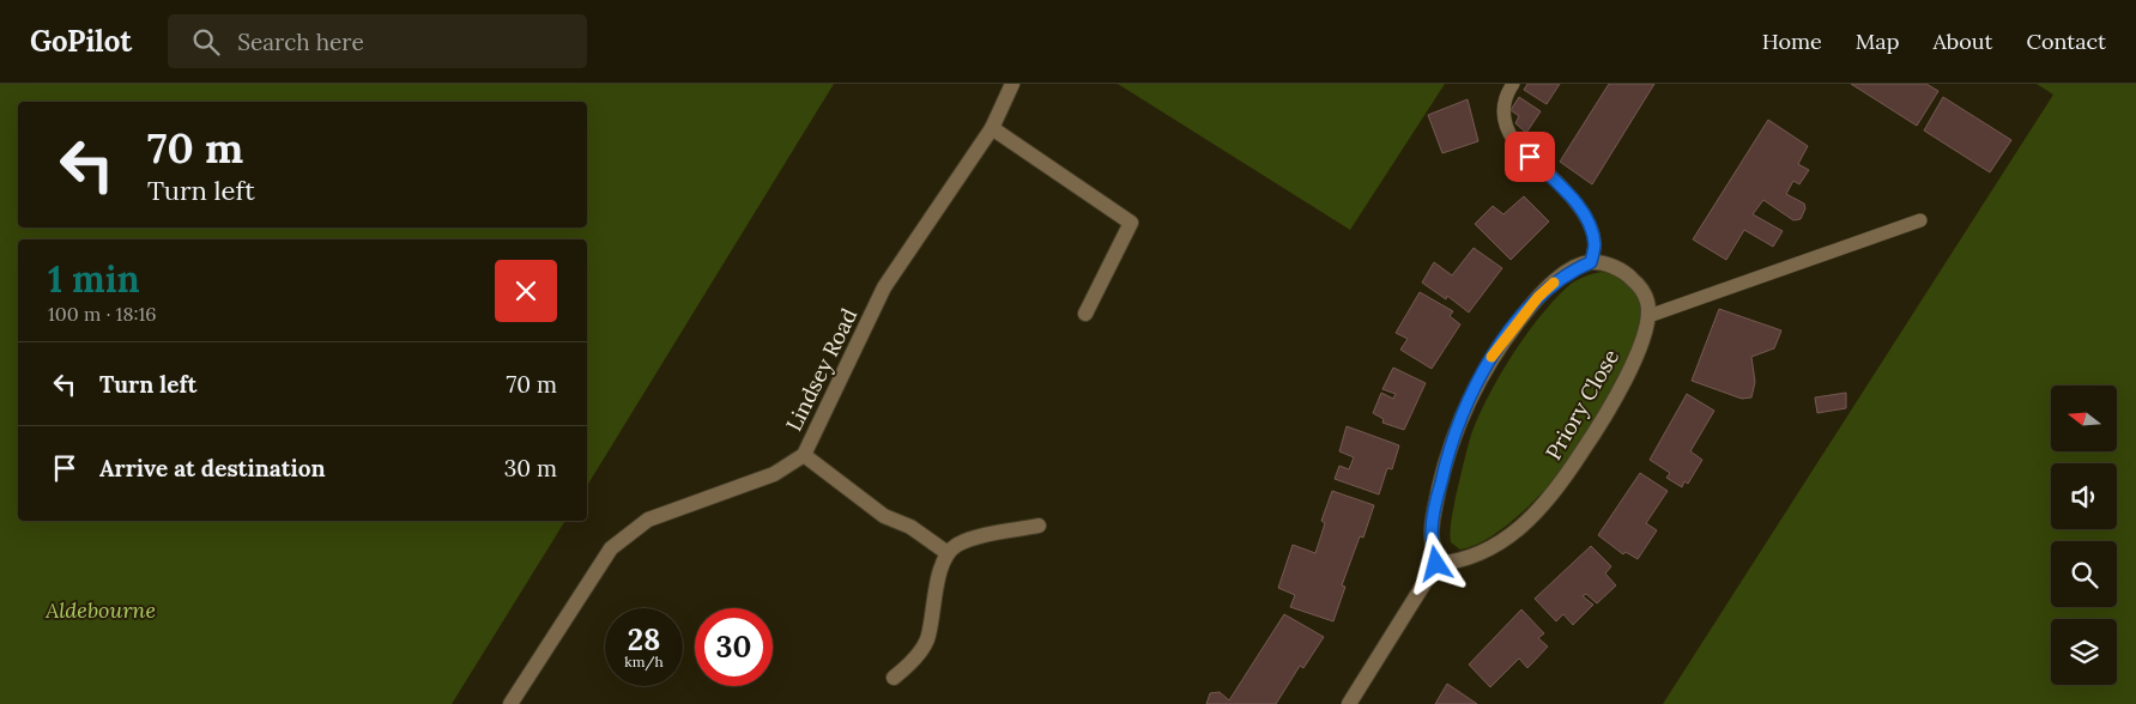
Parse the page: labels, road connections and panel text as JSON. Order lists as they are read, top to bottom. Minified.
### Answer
{"streets":{"street":["Lindsey Road","Priory Close"]},"parks":["Aldebourne"],"north":"left","page":{"header":"GoPilot","search":"Search here","nav":["Home","Map","About","Contact"],"turn":["70 m","Turn left"],"heading":["1 min","100 m · 18:16"],"list":[{"name":"Turn left","value":"70 m"},{"name":"Arrive at destination","value":"30 m"}],"speed":"28 km/h","limit":"30"}}
